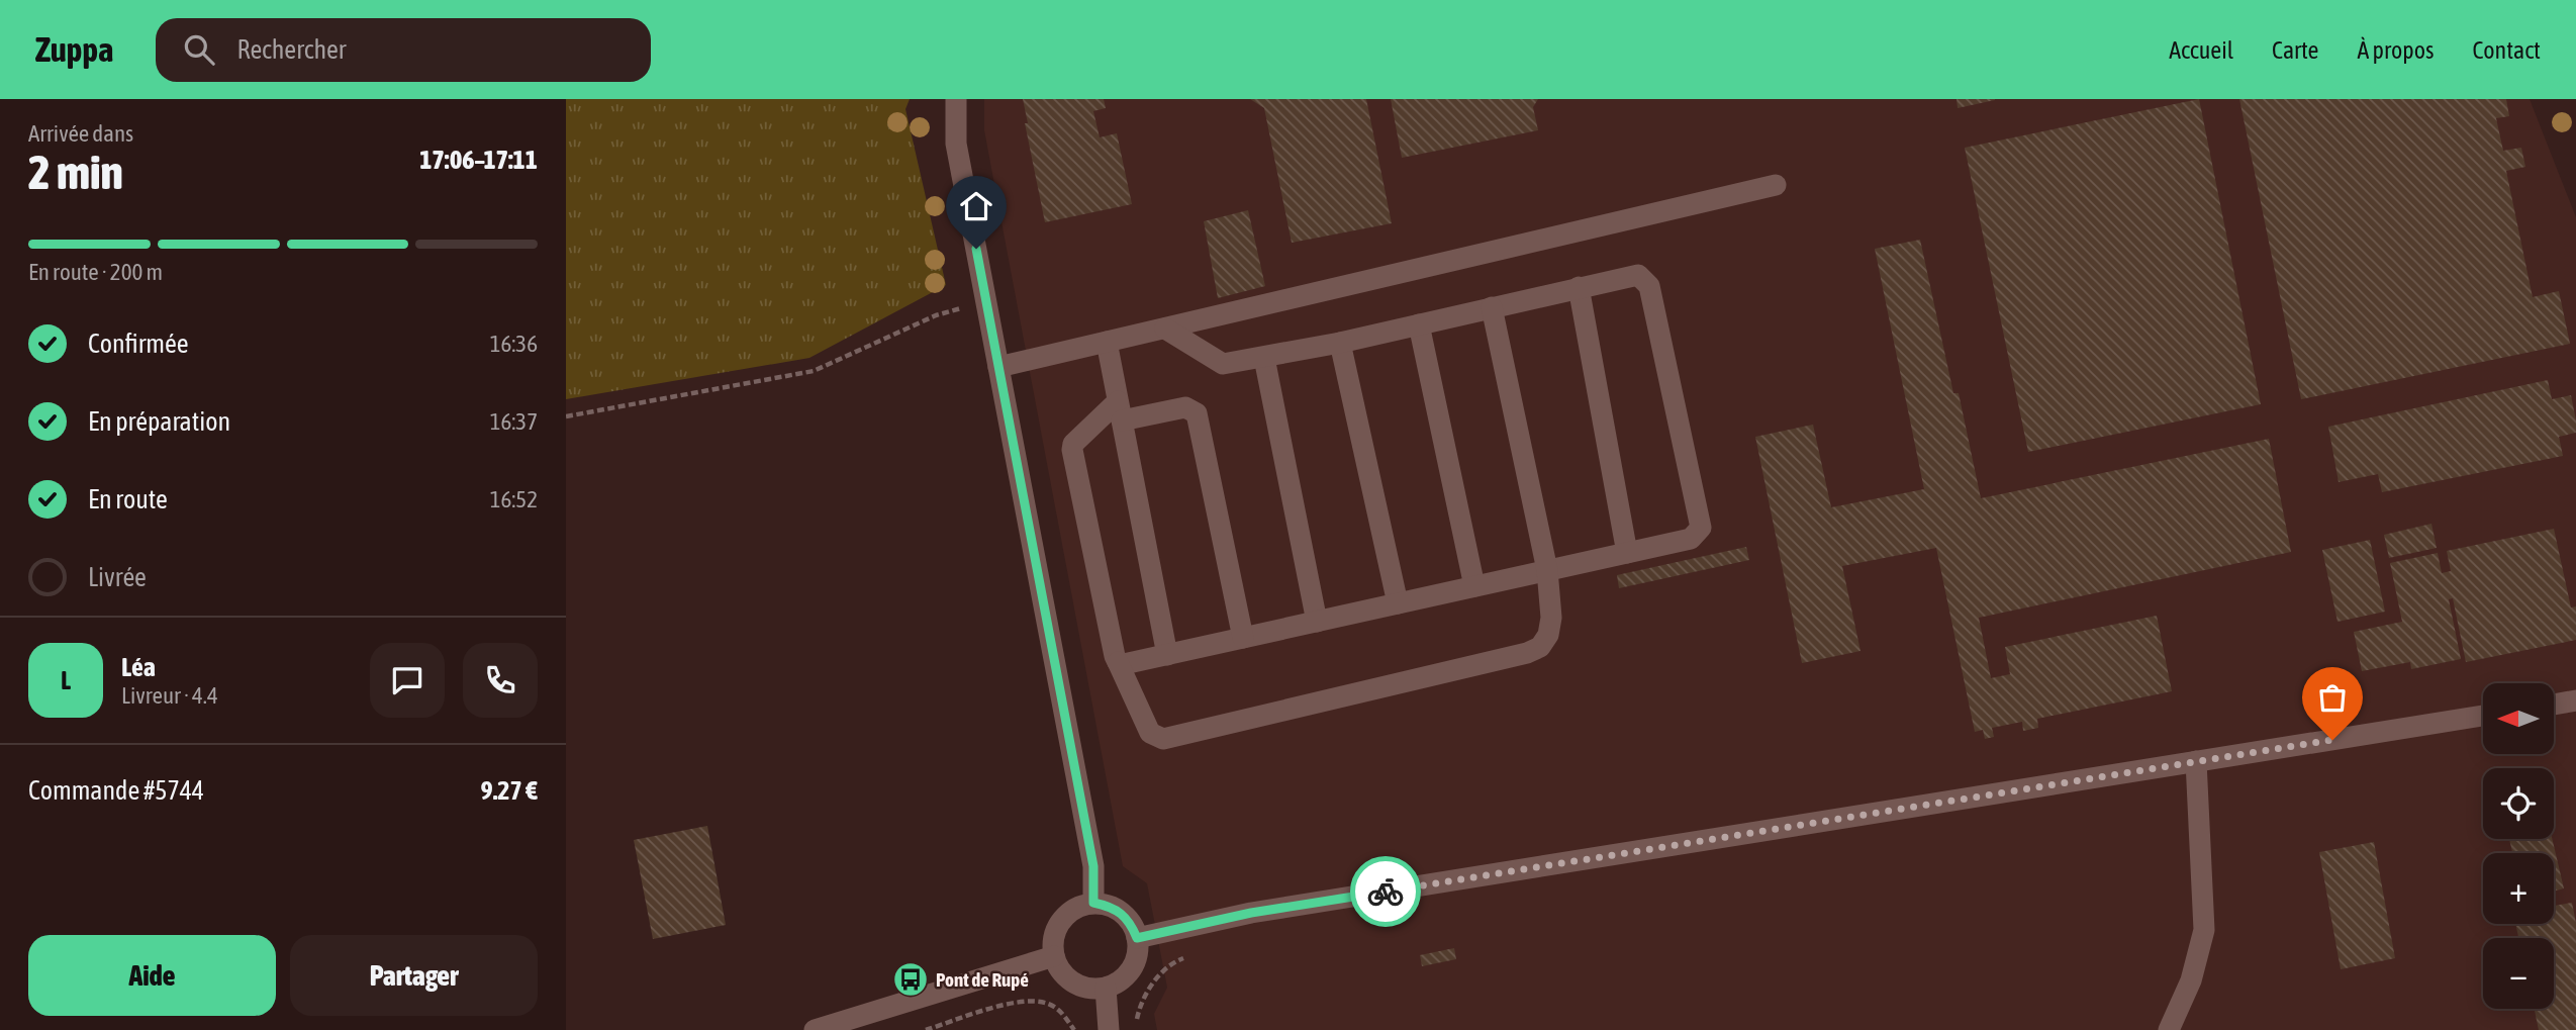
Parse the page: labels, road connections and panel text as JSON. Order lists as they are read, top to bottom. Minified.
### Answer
{"places":{"bus stop":["Pont de Rupé"]},"north":"left","page":{"header":"Zuppa","search":"Rechercher","nav":["Accueil","Carte","À propos","Contact"],"heading":["2 min","Arrivée dans","17:06–17:11"],"panel":["Léa","Livreur · 4.4","Commande #5744","9.27 €"],"bar":"En route · 200 m","list":[["Confirmée","16:36"],["En préparation","16:37"],["En route","16:52"],"Livrée"],"round":"L","map_buttons":["+","−"],"buttons":["Aide","Partager"]}}
